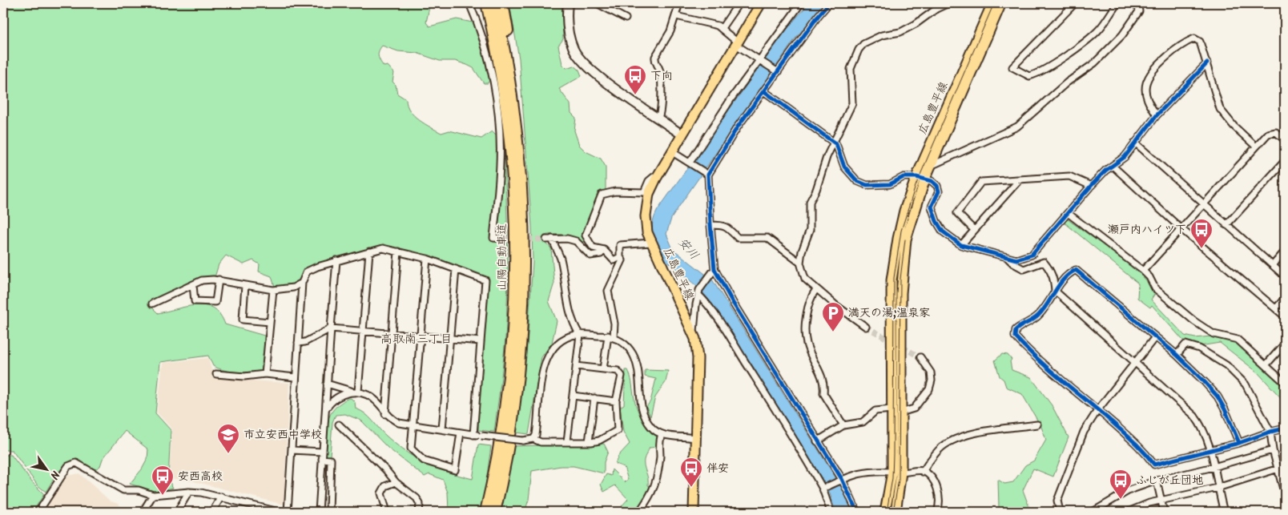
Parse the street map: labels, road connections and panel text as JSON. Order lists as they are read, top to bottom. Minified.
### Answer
{"streets":{"highway":["山陽自動車道"],"main road":["広島豊平線"]},"districts":["高取南三丁目"],"water":["安川"],"places":{"bus stop":["下向","瀬戸内ハイツ下","伴安","安西高校","ふじが丘団地"],"parking":["満天の湯;温泉家"],"school or university":["市立安西中学校"]},"north":"bottom right"}
